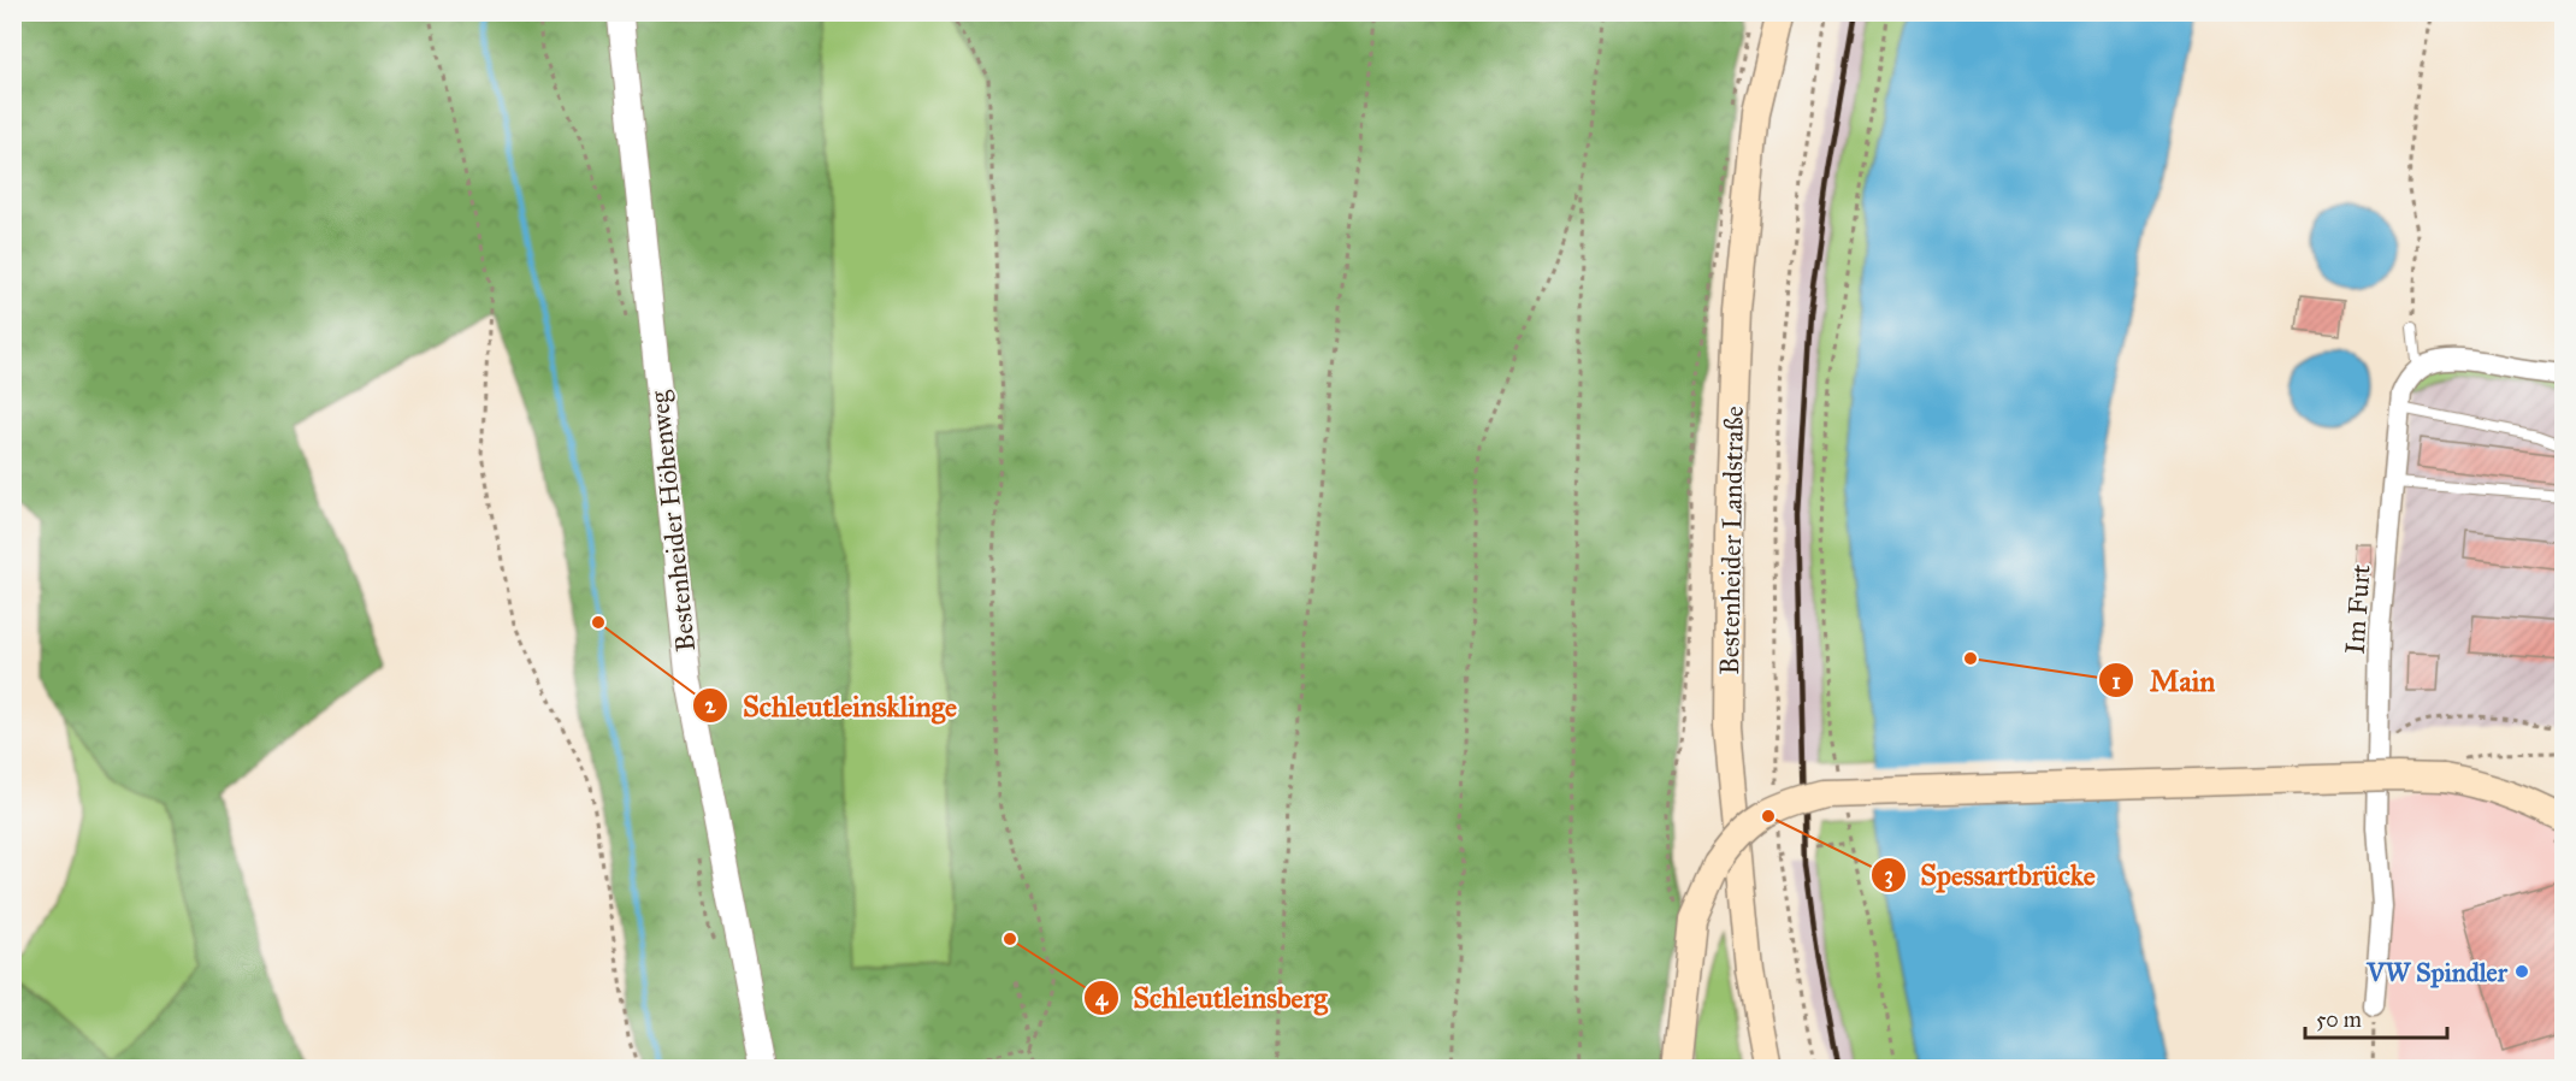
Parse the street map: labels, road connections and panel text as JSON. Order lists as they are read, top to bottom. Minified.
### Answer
{"streets":{"main road":["Bestenheider Landstraße"],"street":["Bestenheider Höhenweg","Im Furt"]},"places":["Schleutleinsklinge","Main","Spessartbrücke","Schleutleinsberg","VW Spindler"],"scale_bar":"50 m"}
